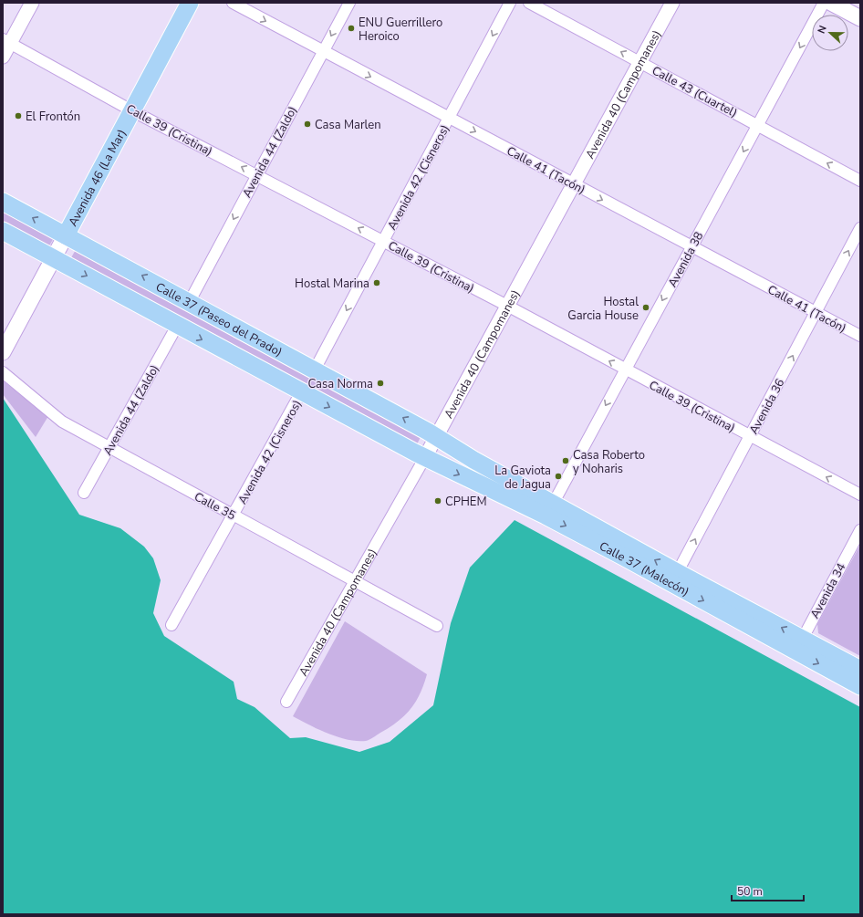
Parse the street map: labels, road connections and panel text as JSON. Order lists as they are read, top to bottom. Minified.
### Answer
{"streets":{"main road":["Avenida 46 (La Mar)","Calle 37 (Paseo del Prado)","Calle 37 (Malecón)"],"street":["Calle 43 (Cuartel)","Avenida 40 (Campomanes)","Calle 39 (Cristina)","Avenida 44 (Zaldo)","Calle 41 (Tacón)","Avenida 42 (Cisneros)","Avenida 38","Avenida 36","Calle 35","Avenida 34"]},"crossings":[["Calle 43 (Cuartel)","Avenida 40 (Campomanes)"],["Calle 43 (Cuartel)","Avenida 38"],["Avenida 40 (Campomanes)","Calle 39 (Cristina)"],["Avenida 40 (Campomanes)","Calle 41 (Tacón)"],["Avenida 40 (Campomanes)","Calle 37 (Paseo del Prado)"],["Avenida 40 (Campomanes)","Calle 35"],["Avenida 40 (Campomanes)","Calle 37 (Malecón)"],["Calle 39 (Cristina)","Avenida 44 (Zaldo)"],["Calle 39 (Cristina)","Avenida 46 (La Mar)"],["Calle 39 (Cristina)","Avenida 42 (Cisneros)"],["Calle 39 (Cristina)","Avenida 38"],["Calle 39 (Cristina)","Avenida 36"],["Avenida 44 (Zaldo)","Calle 41 (Tacón)"],["Avenida 44 (Zaldo)","Calle 37 (Paseo del Prado)"],["Avenida 44 (Zaldo)","Calle 35"],["Calle 41 (Tacón)","Avenida 42 (Cisneros)"],["Calle 41 (Tacón)","Avenida 38"],["Calle 41 (Tacón)","Avenida 36"],["Avenida 46 (La Mar)","Calle 37 (Paseo del Prado)"],["Avenida 42 (Cisneros)","Calle 37 (Paseo del Prado)"],["Avenida 42 (Cisneros)","Calle 35"],["Avenida 38","Calle 37 (Malecón)"],["Calle 37 (Paseo del Prado)","Calle 37 (Malecón)"],["Avenida 36","Calle 37 (Malecón)"],["Calle 37 (Malecón)","Avenida 34"]],"one_way":["Calle 43 (Cuartel)","Calle 39 (Cristina)","Avenida 44 (Zaldo)","Calle 41 (Tacón)","Avenida 42 (Cisneros)","Avenida 38","Avenida 36"],"places":["ENU Guerrillero Heroico","El Frontón","Casa Marlen","Hostal Marina","Hostal Garcia House","Casa Norma","Casa Roberto y Noharis","La Gaviota de Jagua","CPHEM"],"scale_bar":"50 m","north":"left"}
